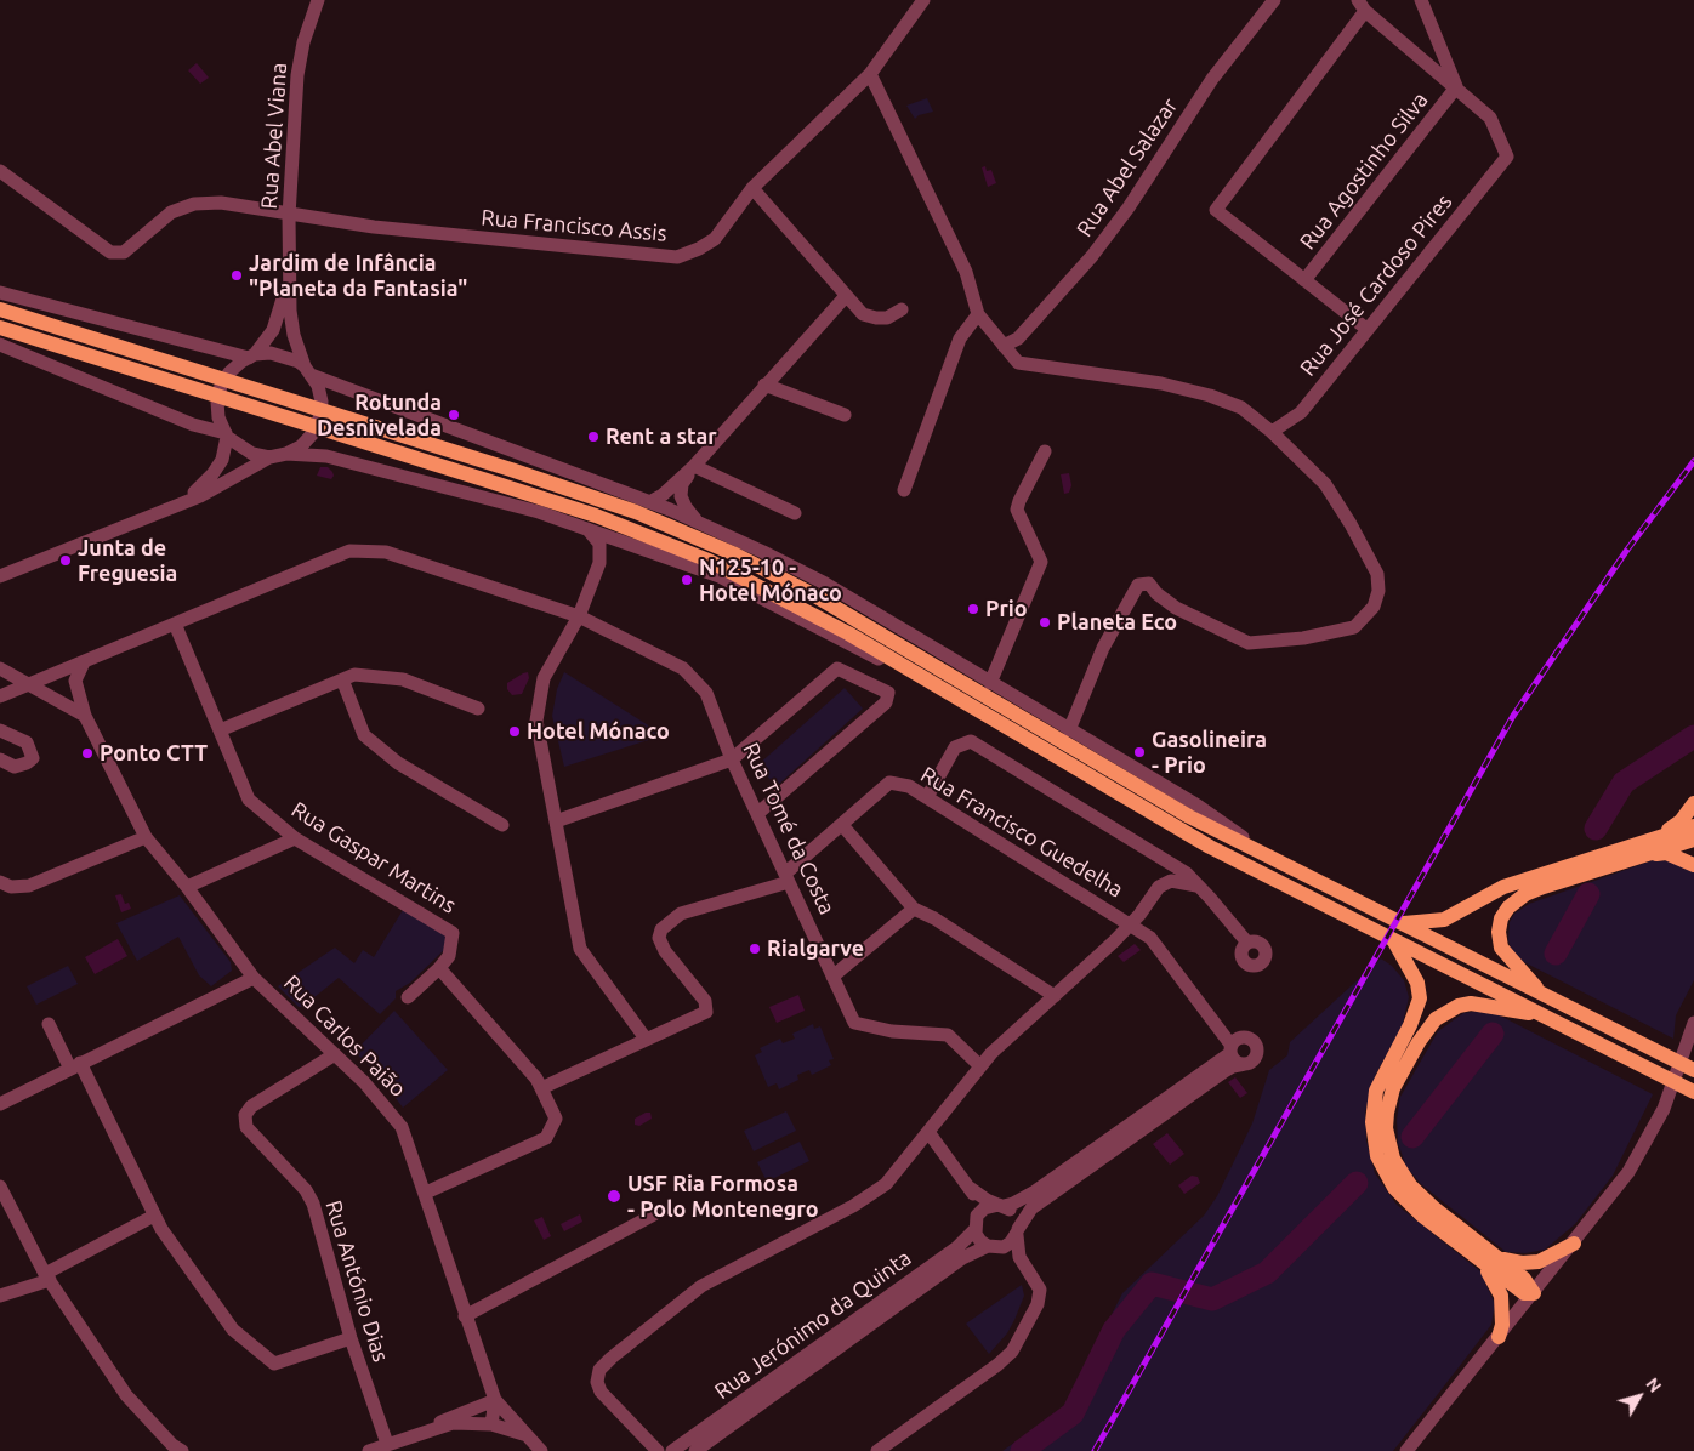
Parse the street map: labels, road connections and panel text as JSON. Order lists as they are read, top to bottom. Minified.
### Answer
{"streets":{"street":["Rua Abel Viana","Rua Abel Salazar","Rua Agostinho Silva","Rua Francisco Assis","Rua José Cardoso Pires","Rua Tomé da Costa","Rua Francisco Guedelha","Rua Gaspar Martins","Rua Carlos Paião","Rua António Dias","Rua Jerónimo da Quinta"]},"crossings":[["Rua Abel Viana","Rua Francisco Assis"],["Rua Agostinho Silva","Rua José Cardoso Pires"],["Rua Tomé da Costa","Rua Francisco Guedelha"],["Rua Tomé da Costa","Rua Gaspar Martins"],["Rua Tomé da Costa","Rua Carlos Paião"],["Rua Francisco Guedelha","Rua Jerónimo da Quinta"],["Rua Carlos Paião","Rua António Dias"]],"places":["Jardim de Infância \"Planeta da Fantasia\"","Rotunda Desnivelada","Rent a star","Junta de Freguesia","N125-10 - Hotel Mónaco","Prio","Planeta Eco","Hotel Mónaco","Gasolineira - Prio","Ponto CTT","Rialgarve","USF Ria Formosa - Polo Montenegro"],"north":"top right"}
